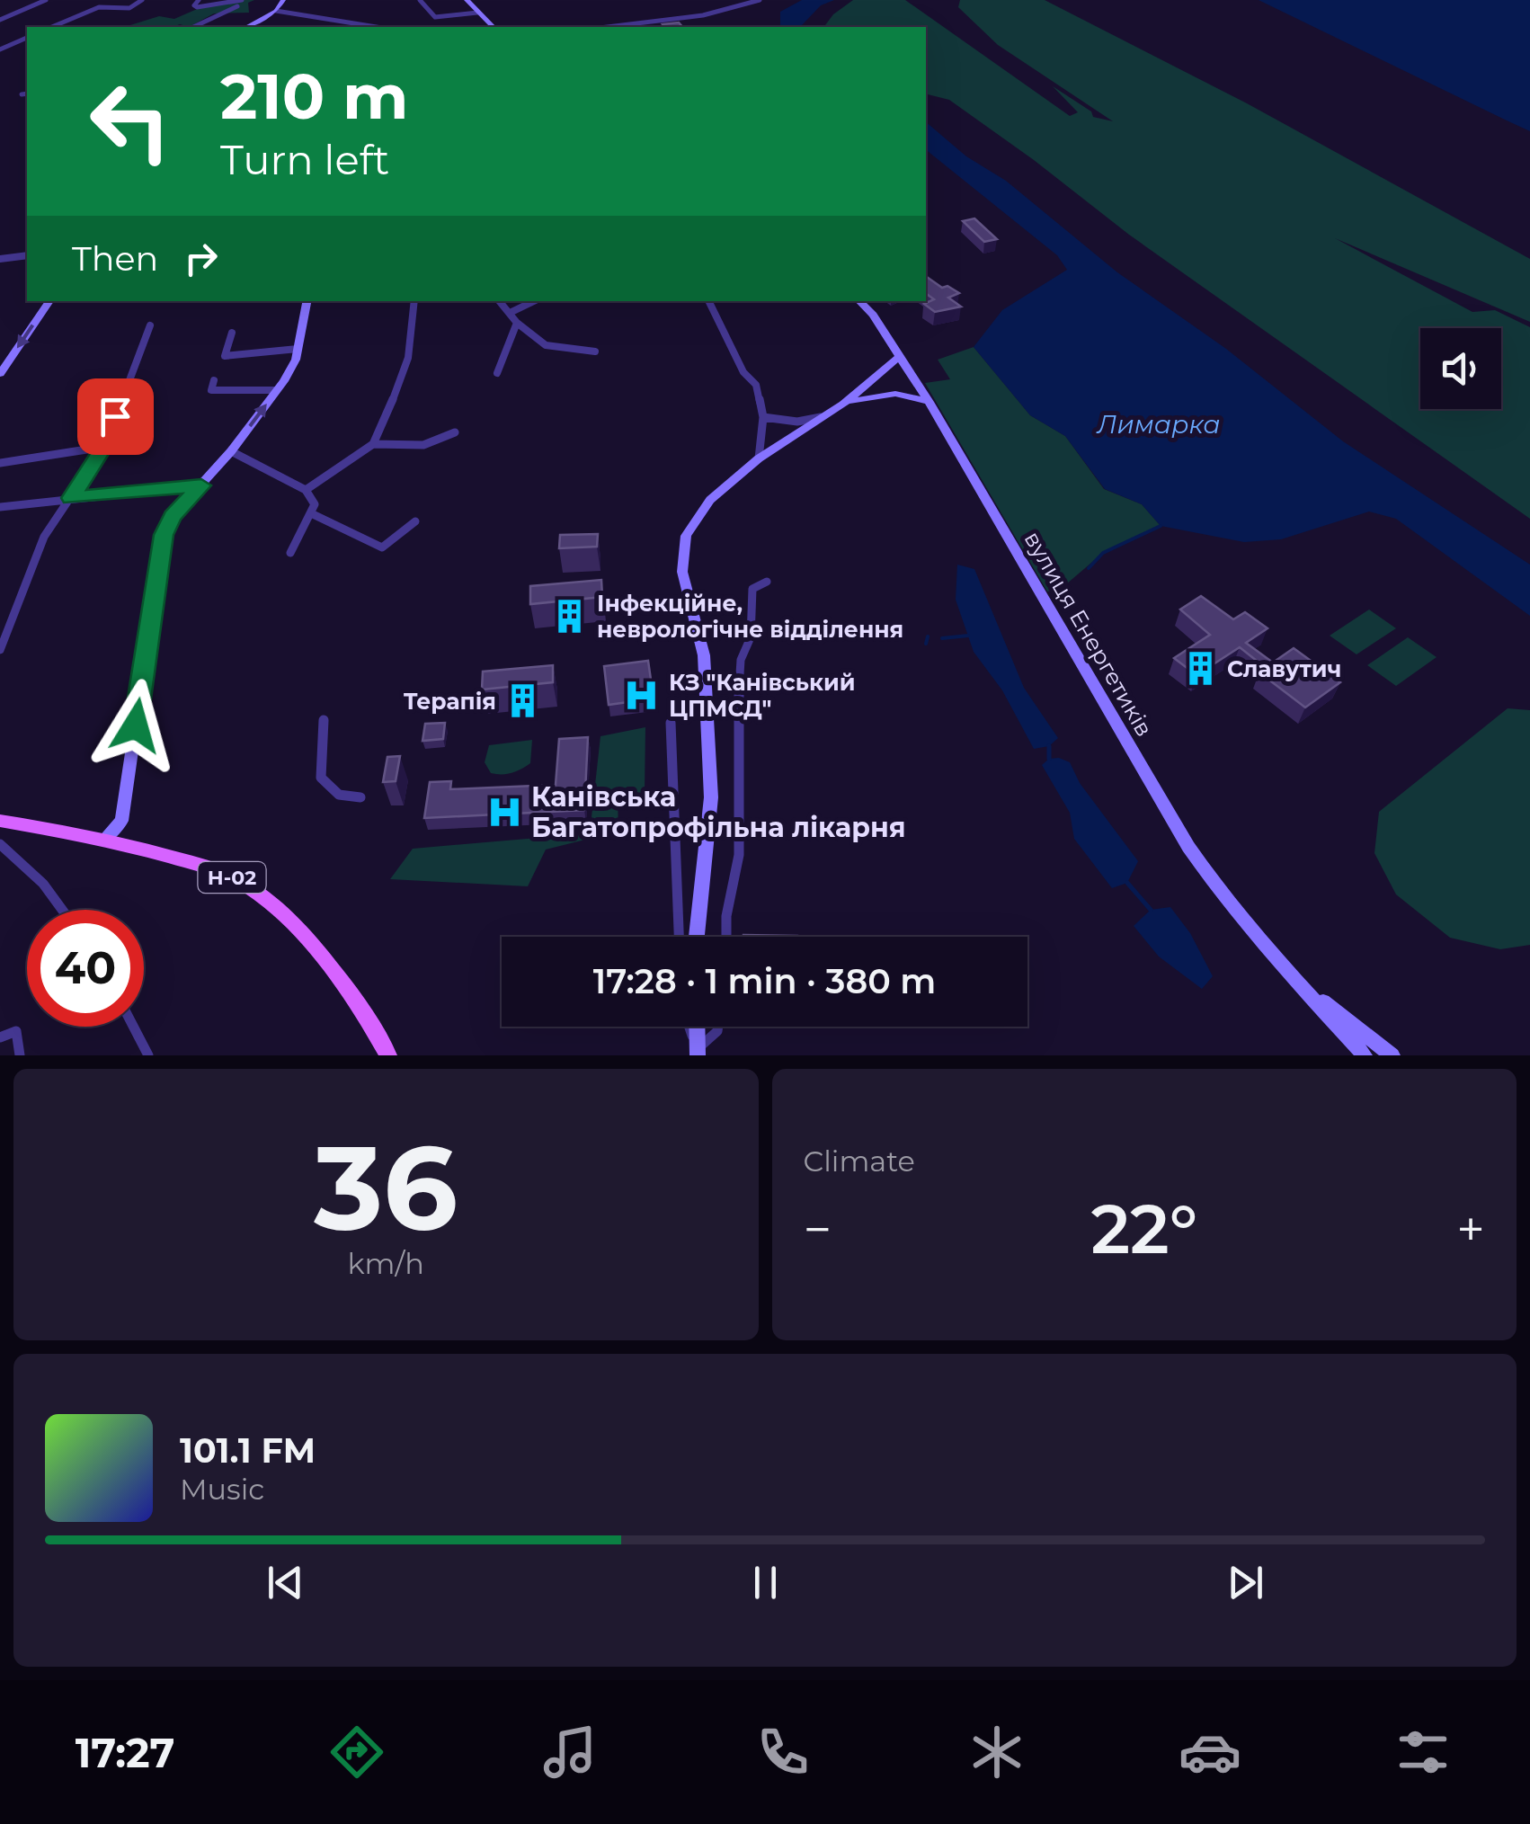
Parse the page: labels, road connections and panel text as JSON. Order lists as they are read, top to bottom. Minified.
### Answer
{"streets":{"main road":["Н-02"],"street":["вулиця Енергетиків"]},"water":["Лимарка"],"places":{"building":["Інфекційне, неврологічне відділення","Славутич","Терапія"],"hospital":["КЗ \"Канівський ЦПМСД\"","Канівська Багатопрофільна лікарня"]},"page":{"turn":["210 m","Turn left"],"then":"Then","limit":"40","trip":"17:28 · 1 min · 380 m","tile":[["36","km/h"],"Climate"],"heat":["−","22°","+"],"song":["101.1 FM","Music"],"tabs":"17:27"}}
